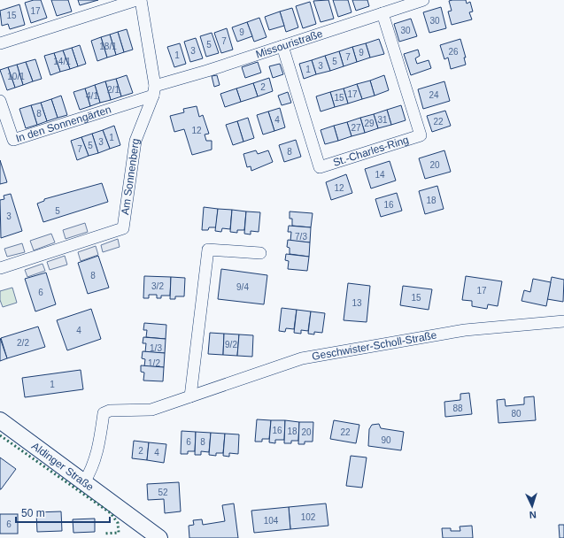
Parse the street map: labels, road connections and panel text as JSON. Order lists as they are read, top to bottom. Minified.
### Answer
{"streets":{"main road":["Aldinger Straße"],"street":["Missouristraße","In den Sonnengärten","St.-Charles-Ring","Am Sonnenberg","Geschwister-Scholl-Straße"]},"crossings":[["Missouristraße","In den Sonnengärten"],["Missouristraße","St.-Charles-Ring"],["Missouristraße","Am Sonnenberg"],["In den Sonnengärten","Am Sonnenberg"],["Geschwister-Scholl-Straße","Aldinger Straße"]],"house_numbers":["17","15","30","30","9","7","5","18/1","3","26","9","1","7","14/1","5","3","1","10/1","2","2/1","17","24","4/1","15","8","4","31","22","29","27","12","1","3","5","7","8","20","14","12","18","16","5","3","7/3","8","3/2","9/4","17","6","15","13","4","2/2","9/2","1/3","1/2","1","88","80","16","18","20","22","90","6","8","2","4","52","102","104","6"],"scale_bar":"50 m","north":"bottom"}
